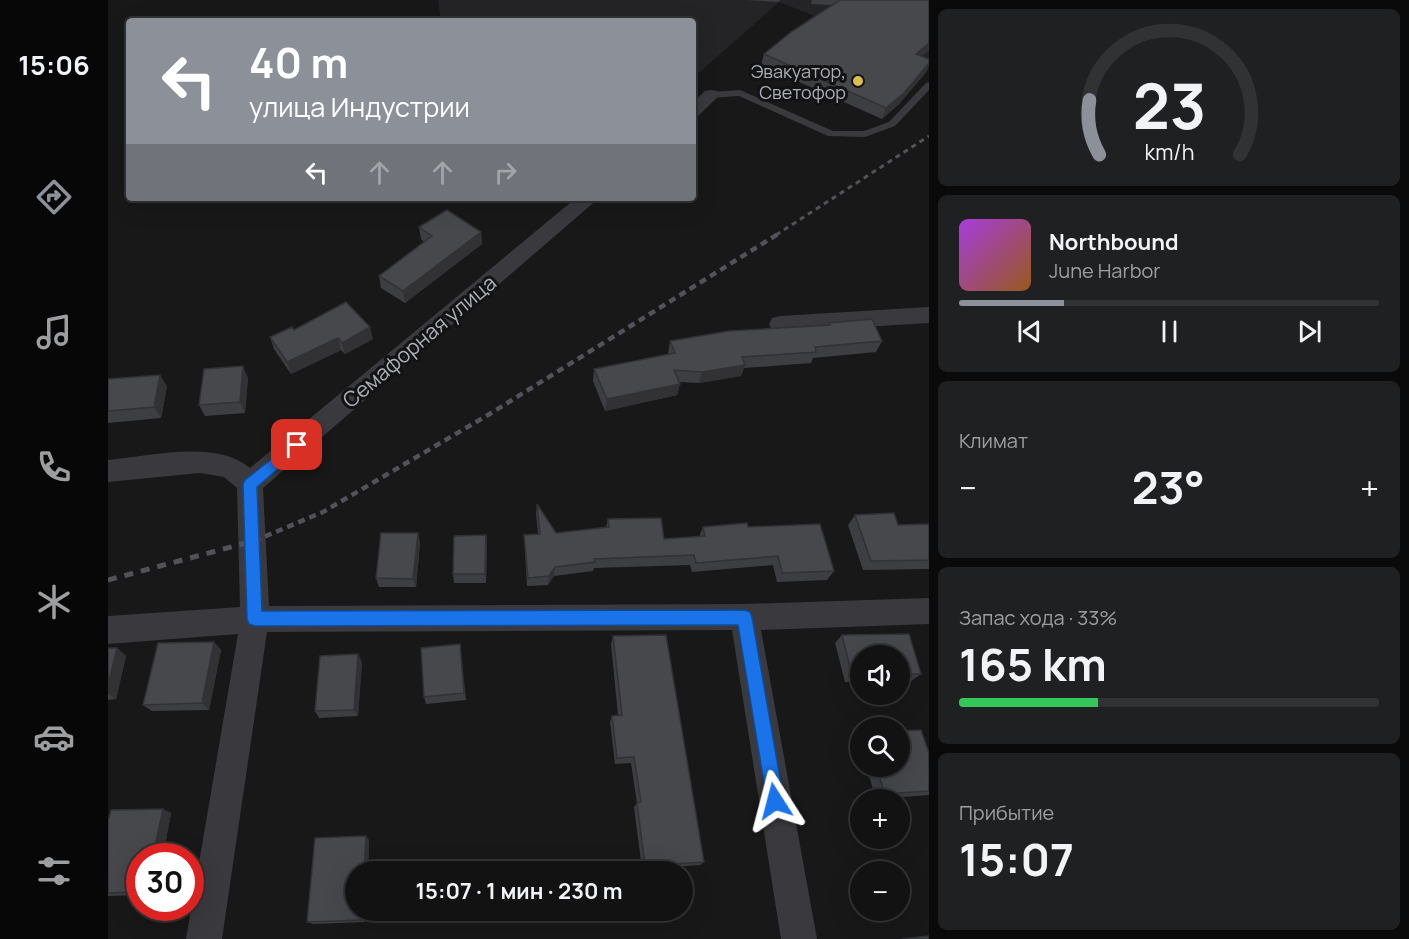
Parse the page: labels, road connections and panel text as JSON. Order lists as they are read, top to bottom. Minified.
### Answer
{"streets":{"street":["Семафорная улица"]},"places":["Эвакуатор, Светофор"],"page":{"tabs":"15:06","turn":["40 m","улица Индустрии"],"song":["Northbound","June Harbor"],"tile":["Климат",["Запас хода · 33%","165 km"],["Прибытие","15:07"]],"heat":["−","23°","+"],"map_buttons":["+","−"],"limit":"30","trip":"15:07 · 1 мин · 230 m","gauge":["23","km/h"]}}
